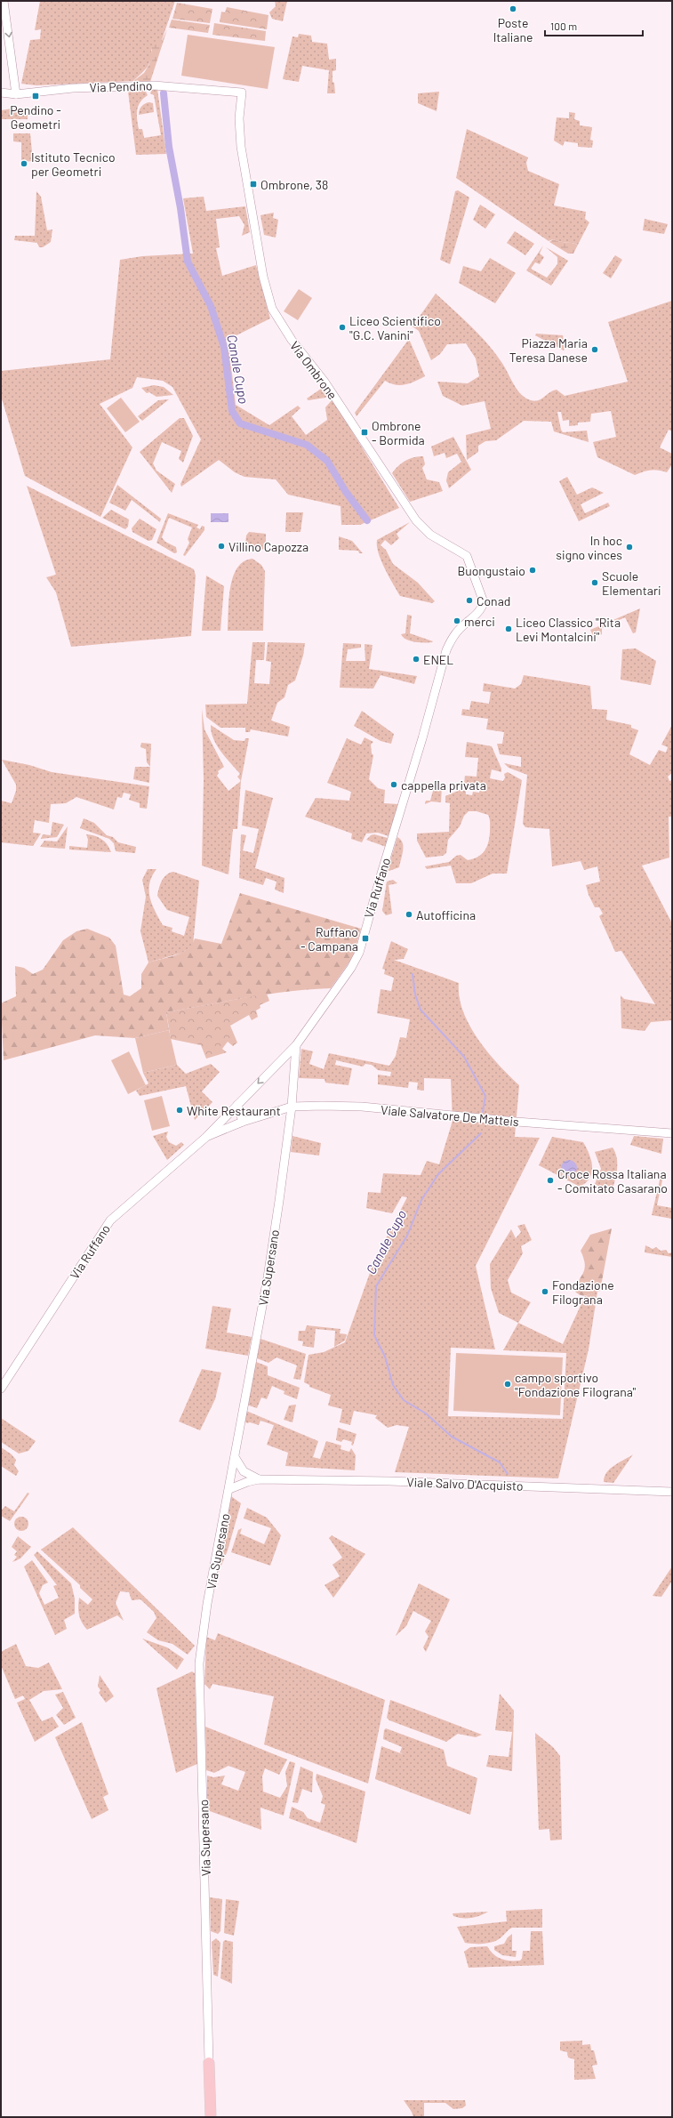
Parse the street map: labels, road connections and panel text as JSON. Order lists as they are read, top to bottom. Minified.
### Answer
{"streets":{"street":["Via Pendino","Via Ombrone","Via Ruffano","Viale Salvatore De Matteis","Via Supersano","Viale Salvo D'Acquisto"]},"crossings":[["Via Pendino","Via Ombrone"],["Via Ombrone","Via Ruffano"],["Via Ruffano","Viale Salvatore De Matteis"],["Via Ruffano","Via Supersano"],["Viale Salvatore De Matteis","Via Supersano"],["Via Supersano","Viale Salvo D'Acquisto"]],"water":["Canale Cupo"],"places":{"other":["Poste Italiane","Istituto Tecnico per Geometri","Liceo Scientifico \"G.C. Vanini\"","Piazza Maria Teresa Danese","Villino Capozza","In hoc signo vinces","Buongustaio","Scuole Elementari","Conad","merci","Liceo Classico \"Rita Levi Montalcini\"","ENEL","cappella privata","Autofficina","White Restaurant","Croce Rossa Italiana - Comitato Casarano","Fondazione Filograna","campo sportivo \"Fondazione Filograna\""],"transit":["Pendino - Geometri","Ombrone, 38","Ombrone - Bormida","Ruffano - Campana"]},"scale_bar":"100 m"}
